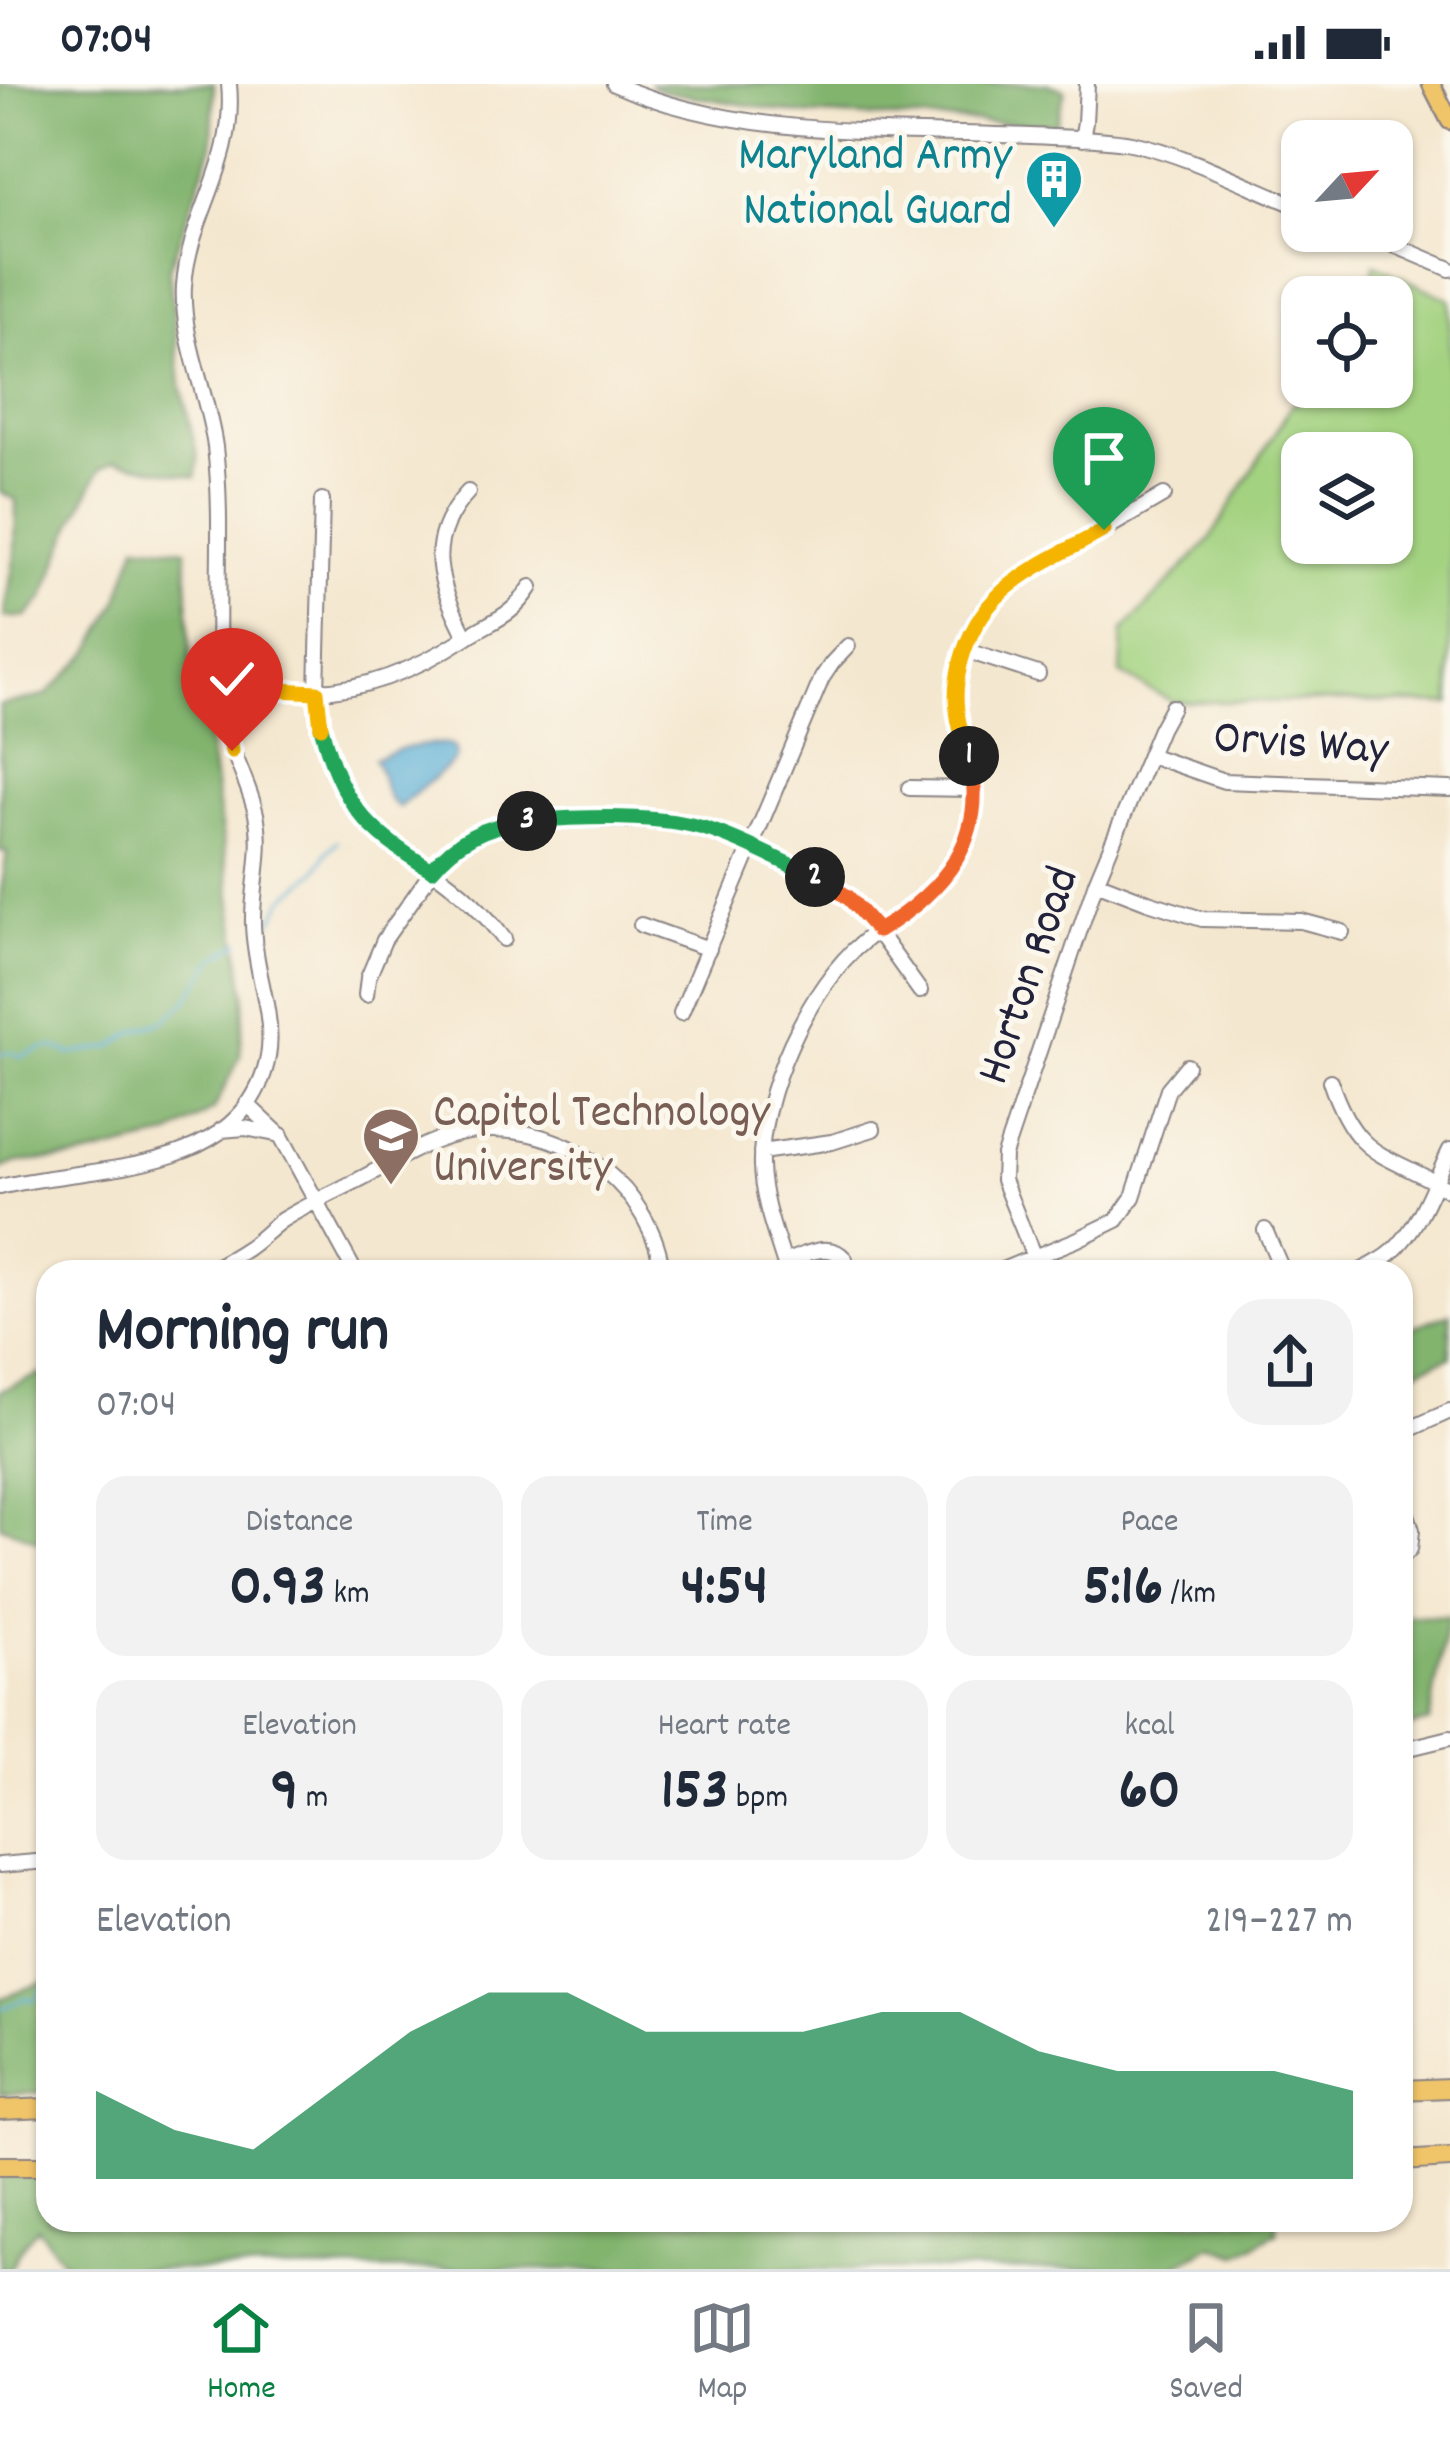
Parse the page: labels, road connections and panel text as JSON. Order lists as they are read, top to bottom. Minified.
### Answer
{"streets":{"street":["Orvis Way","Horton Road"]},"crossings":[["Orvis Way","Horton Road"]],"places":{"building":["Maryland Army National Guard"],"school or university":["Capitol Technology University"]},"north":"top right","page":{"status":"07:04","pins":["1","3","2"],"heading":["Morning run","07:04"],"stats":[["Distance","0.93 km"],["Time","4:54"],["Pace","5:16 /km"],["Elevation","9 m"],["Heart rate","153 bpm"],["kcal","60"]],"chart":["Elevation","219–227 m"],"tabs":["Home","Map","Saved"]}}
